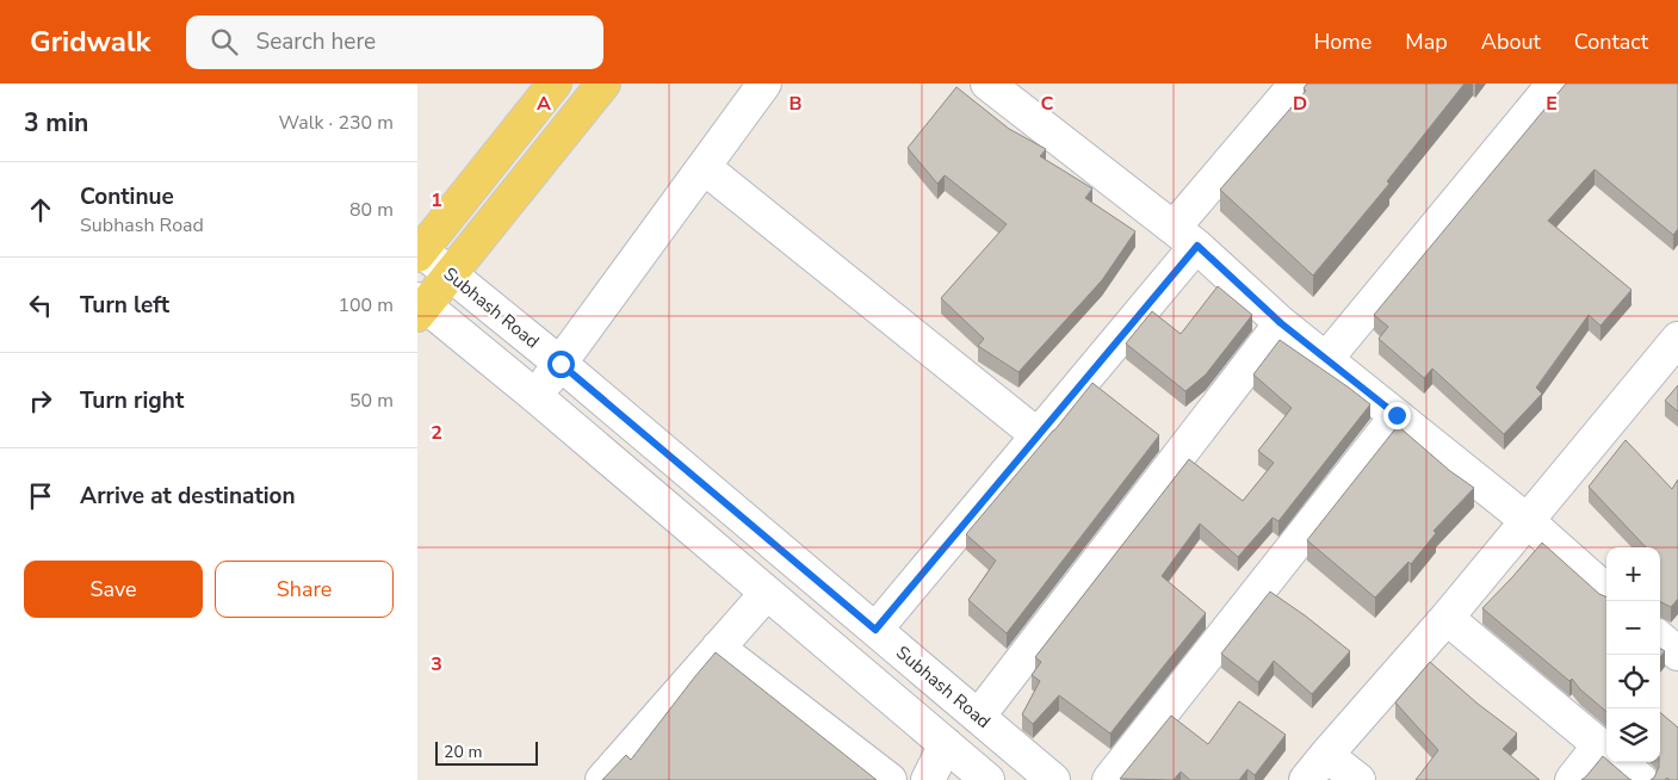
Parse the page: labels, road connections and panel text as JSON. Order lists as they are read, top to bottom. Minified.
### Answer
{"streets":{"street":["Subhash Road"]},"scale_bar":"20 m","page":{"header":"Gridwalk","search":"Search here","nav":["Home","Map","About","Contact"],"heading":["3 min","Walk · 230 m"],"list":[["Continue","Subhash Road","80 m"],["Turn left","100 m"],["Turn right","50 m"],"Arrive at destination"],"buttons":["Save","Share"],"map_buttons":["+","−"],"scale":"20 m"},"grid":{"columns":["A","B","C","D","E"],"rows":["1","2","3"]}}
